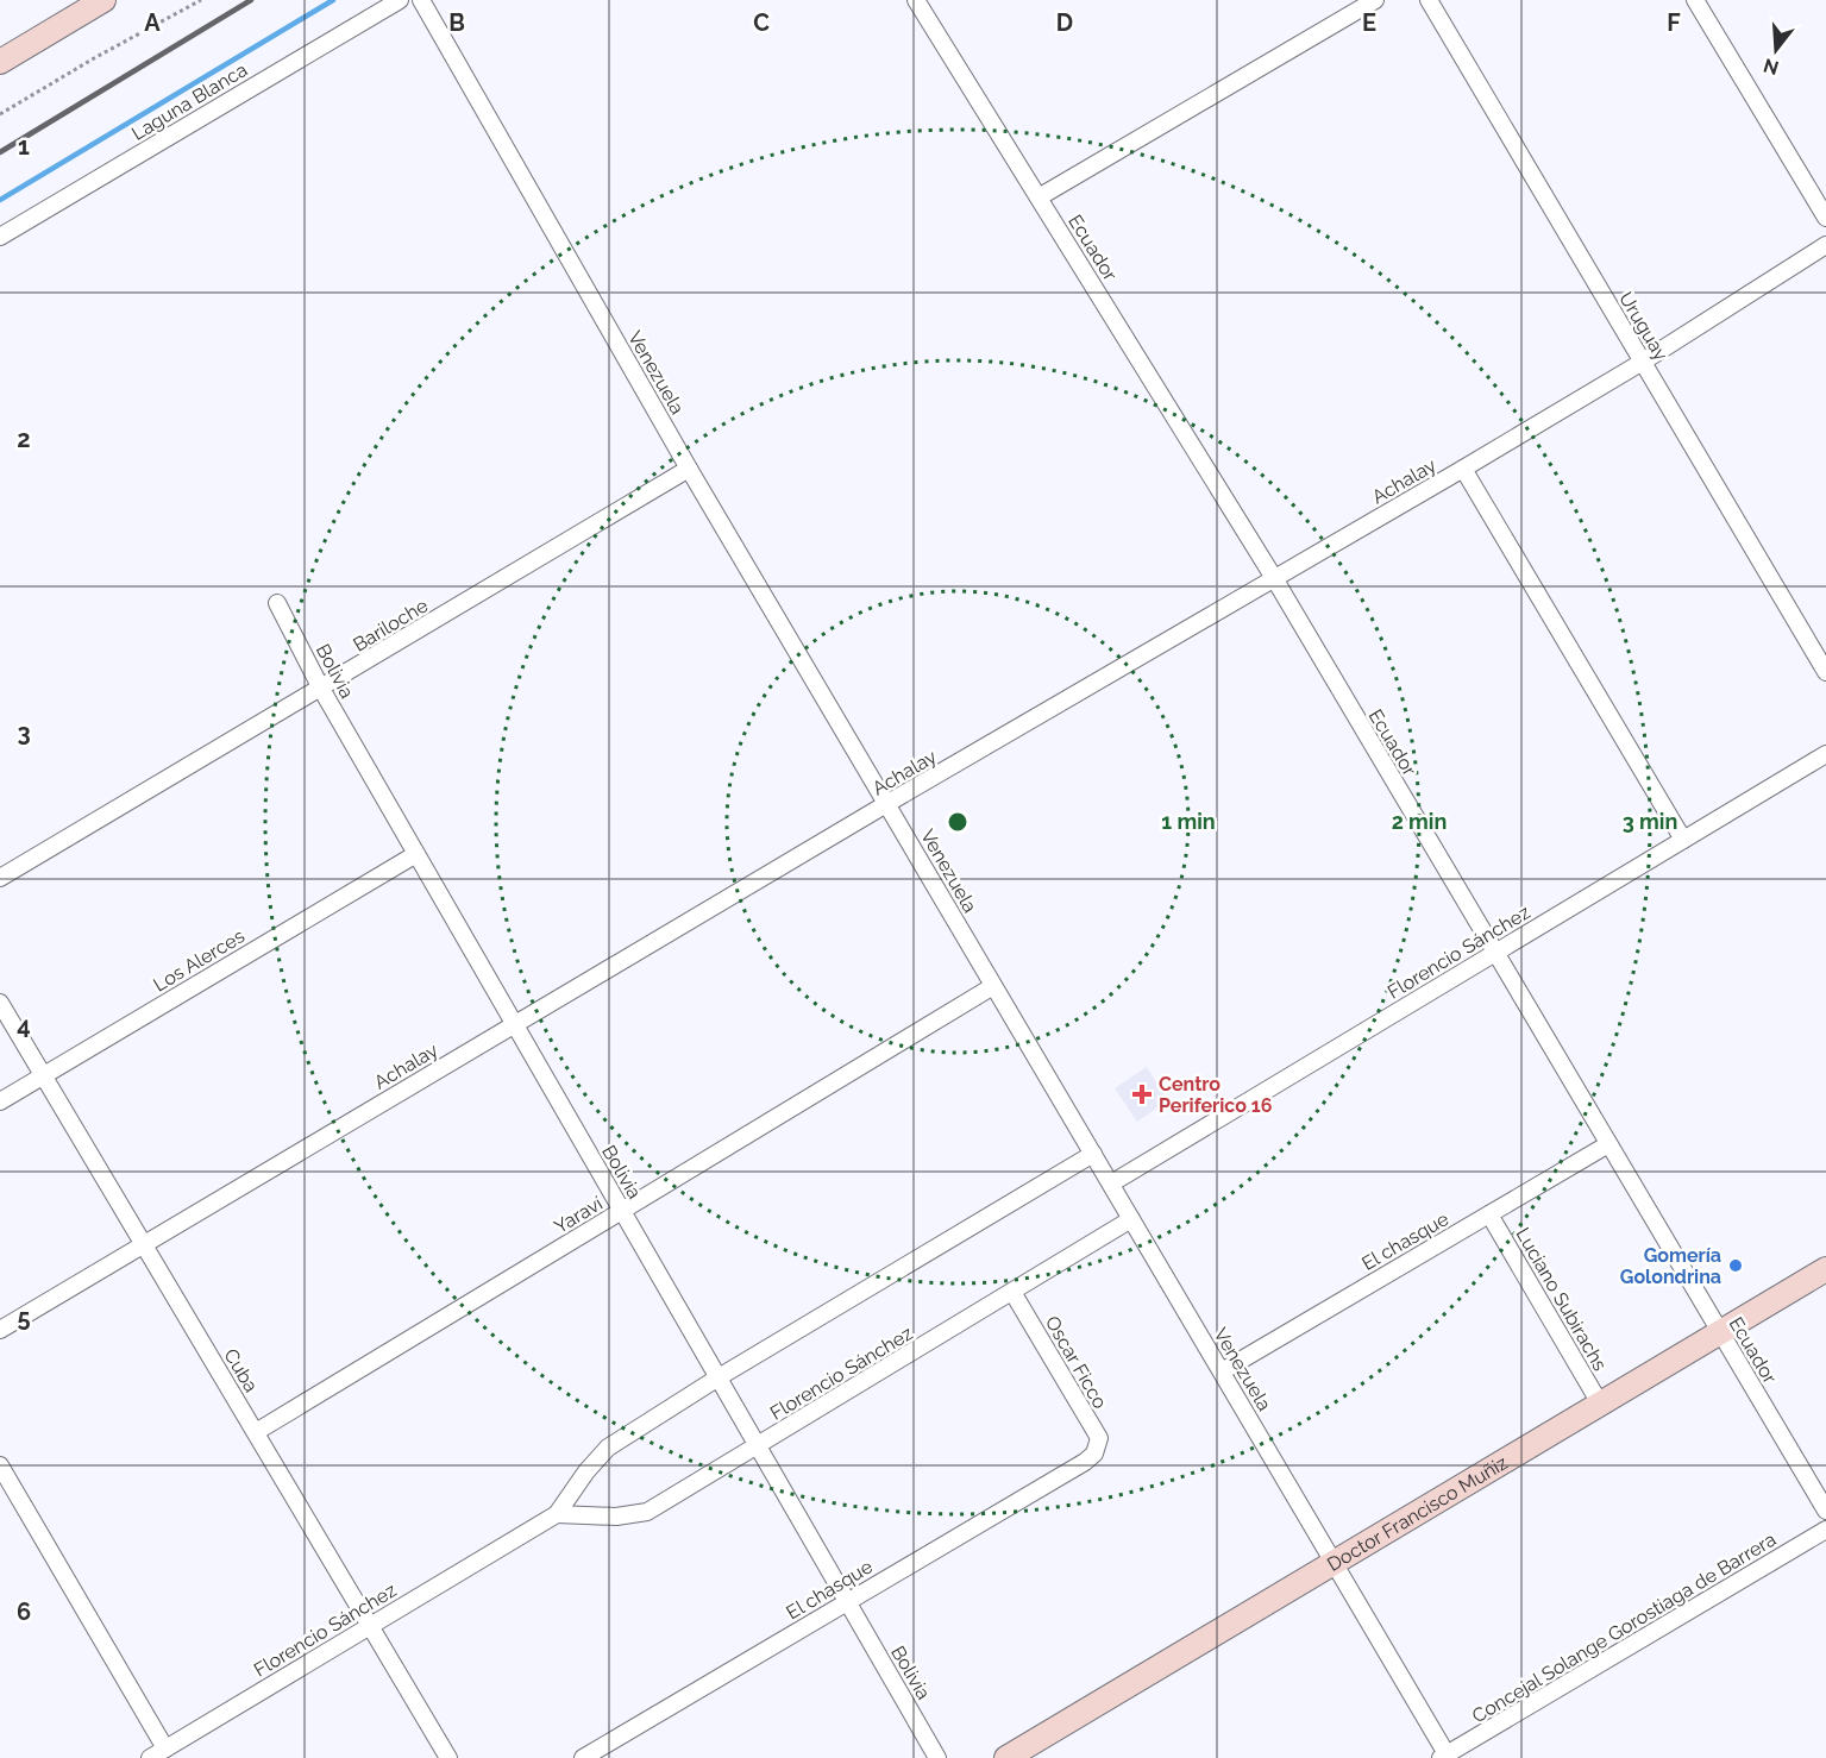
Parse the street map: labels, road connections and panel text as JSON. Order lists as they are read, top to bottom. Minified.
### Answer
{"streets":{"main road":["Doctor Francisco Muñiz"],"street":["Laguna Blanca","Ecuador","Uruguay","Venezuela","Achalay","Bariloche","Bolivia","Florencio Sánchez","Los Alerces","Yaraví","El chasque","Luciano Subirachs","Oscar Ficco","Cuba","Concejal Solange Gorostiaga de Barrera"]},"crossings":[["Ecuador","Achalay"],["Ecuador","Florencio Sánchez"],["Ecuador","El chasque"],["Ecuador","Doctor Francisco Muñiz"],["Uruguay","Achalay"],["Venezuela","Achalay"],["Venezuela","Bariloche"],["Venezuela","Florencio Sánchez"],["Venezuela","Yaraví"],["Venezuela","El chasque"],["Venezuela","Doctor Francisco Muñiz"],["Venezuela","Concejal Solange Gorostiaga de Barrera"],["Achalay","Bolivia"],["Achalay","Cuba"],["Bariloche","Bolivia"],["Bolivia","Florencio Sánchez"],["Bolivia","Los Alerces"],["Bolivia","Yaraví"],["Bolivia","El chasque"],["Florencio Sánchez","Oscar Ficco"],["Florencio Sánchez","Cuba"],["Los Alerces","Cuba"],["Yaraví","Cuba"],["El chasque","Luciano Subirachs"],["El chasque","Oscar Ficco"],["Luciano Subirachs","Doctor Francisco Muñiz"]],"places":{"health":["Centro Periferico 16"],"other":["Gomería Golondrina"]},"north":"bottom","grid":{"columns":["A","B","C","D","E","F"],"rows":["1","2","3","4","5","6"]},"rings":["1 min","2 min","3 min"]}
